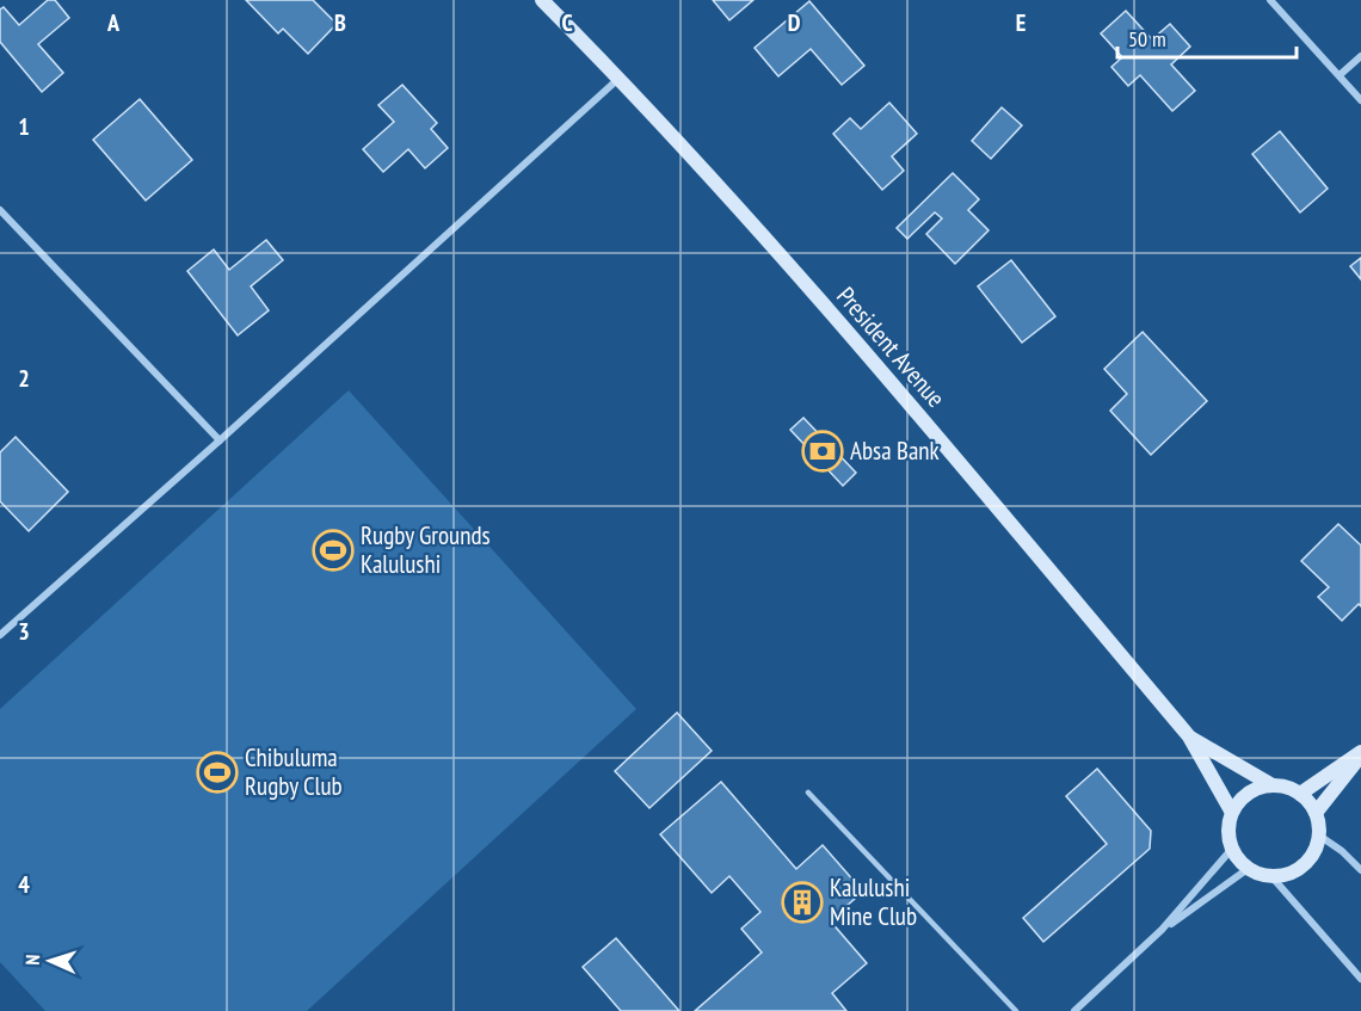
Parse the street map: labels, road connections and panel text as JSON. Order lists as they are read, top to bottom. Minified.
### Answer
{"streets":{"street":["President Avenue"]},"places":{"bank":["Absa Bank"],"sports":["Rugby Grounds Kalulushi","Chibuluma Rugby Club"],"building":["Kalulushi Mine Club"]},"scale_bar":"50 m","north":"left","grid":{"columns":["A","B","C","D","E"],"rows":["1","2","3","4"]}}
